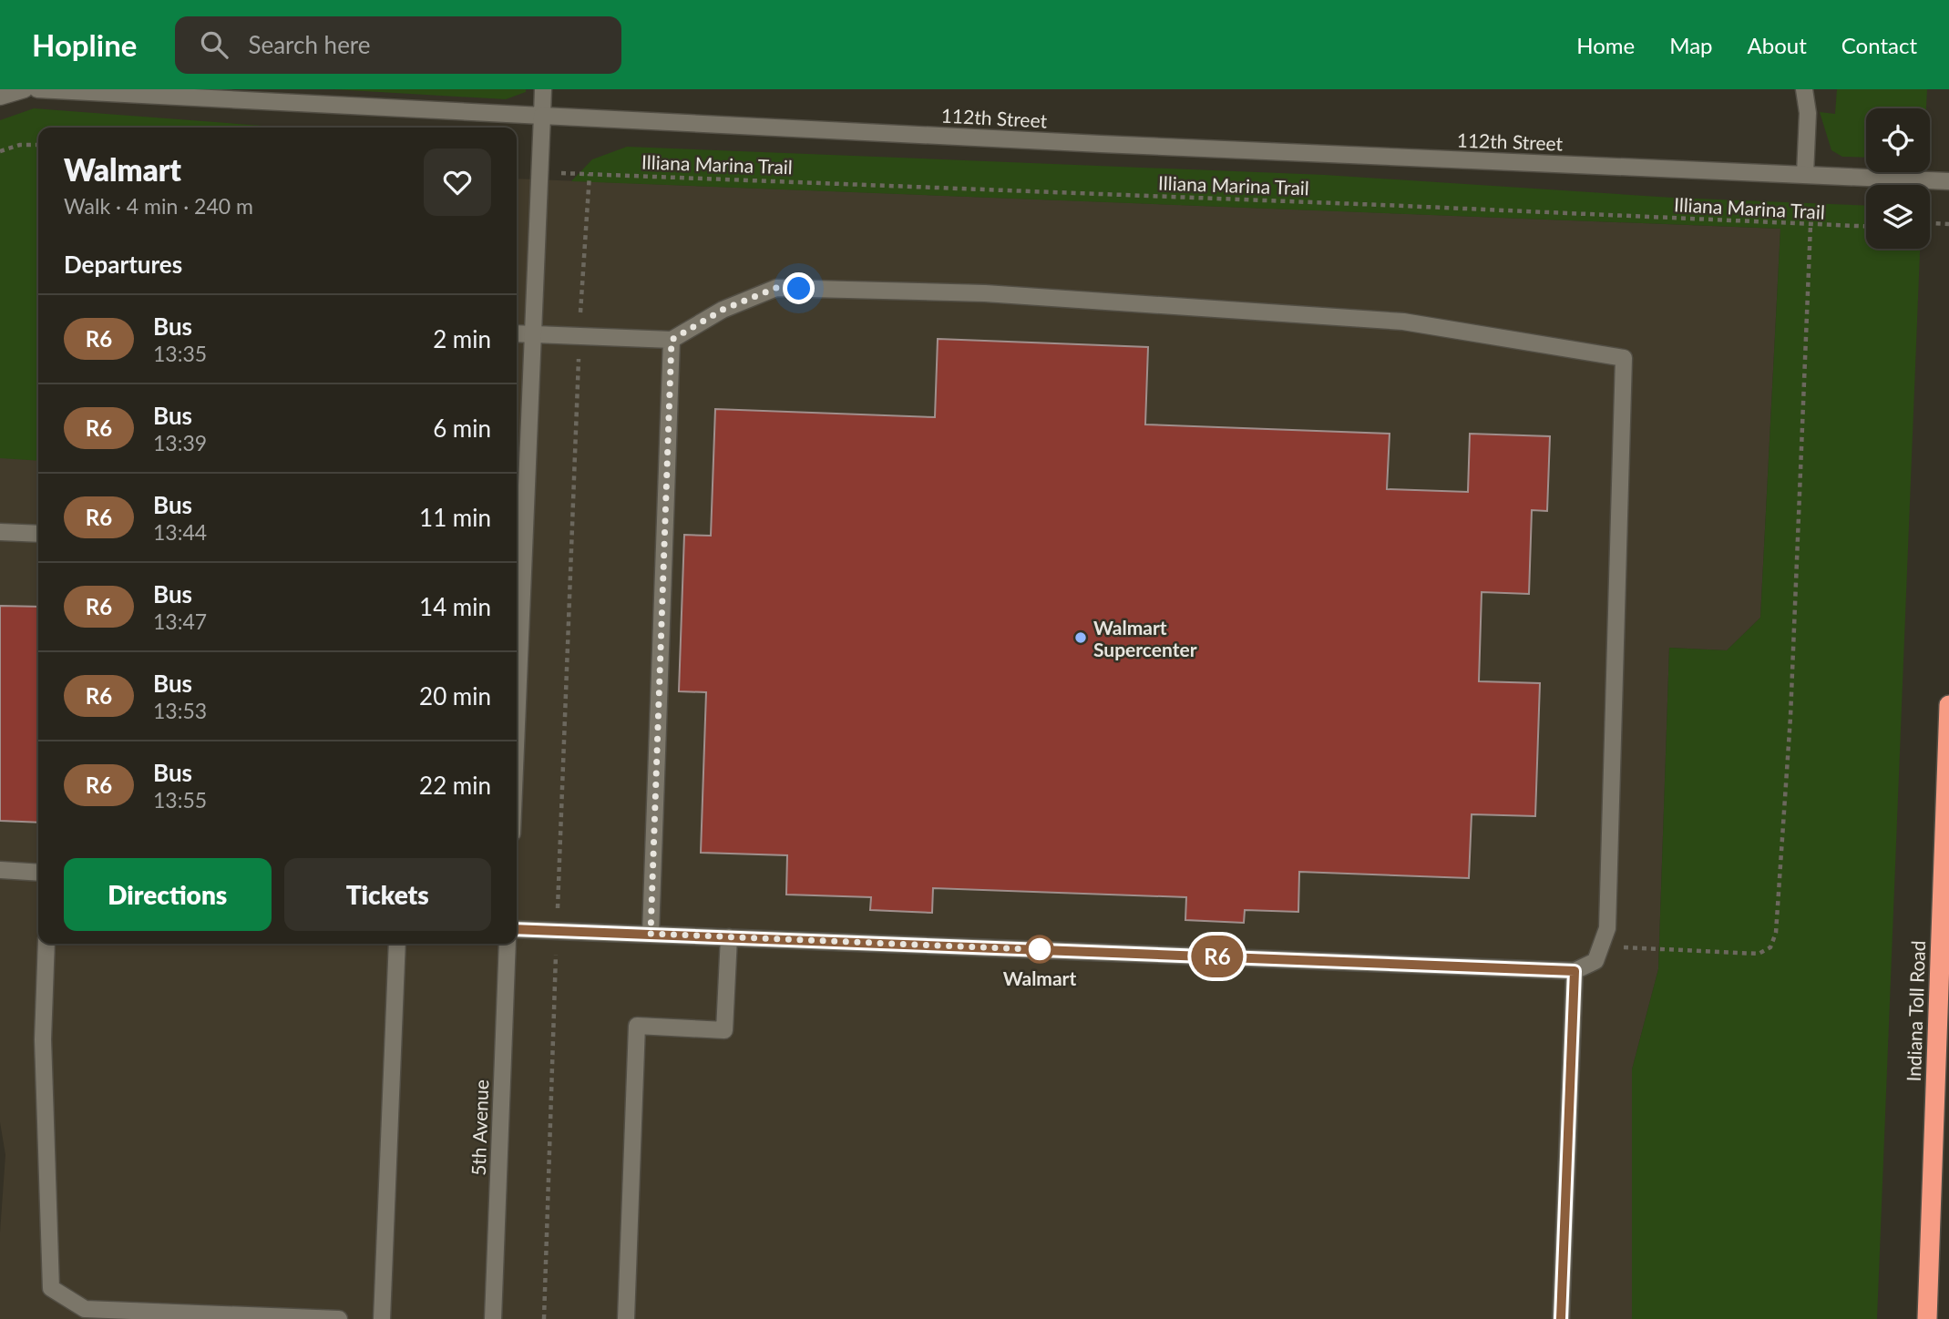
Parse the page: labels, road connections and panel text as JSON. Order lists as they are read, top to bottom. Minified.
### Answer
{"streets":{"highway":["Indiana Toll Road"],"street":["112th Street","5th Avenue"],"path":["Illiana Marina Trail"]},"places":["Walmart Supercenter","Walmart"],"lines":["bus line R6"],"page":{"header":"Hopline","search":"Search here","nav":["Home","Map","About","Contact"],"on_map":"R6","heading":[["Walmart","Walk · 4 min · 240 m"],"Departures"],"list":[{"mark":"R6","name":"Bus","note":"13:35","value":"2 min"},{"mark":"R6","name":"Bus","note":"13:39","value":"6 min"},{"mark":"R6","name":"Bus","note":"13:44","value":"11 min"},{"mark":"R6","name":"Bus","note":"13:47","value":"14 min"},{"mark":"R6","name":"Bus","note":"13:53","value":"20 min"},{"mark":"R6","name":"Bus","note":"13:55","value":"22 min"}],"buttons":["Directions","Tickets"]}}
